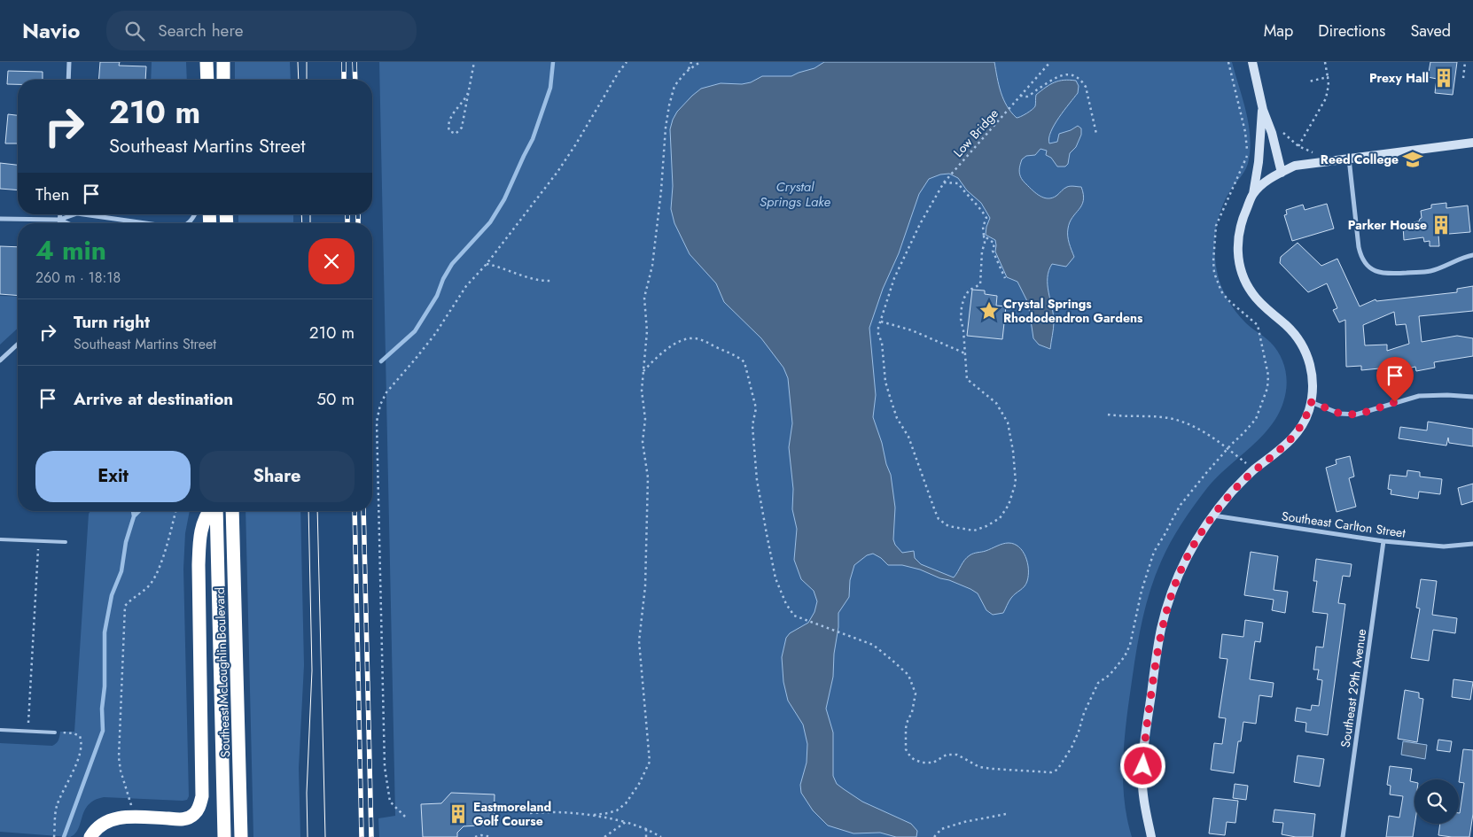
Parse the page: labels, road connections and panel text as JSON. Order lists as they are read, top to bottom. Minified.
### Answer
{"streets":{"highway":["Southeast McLoughlin Boulevard"],"street":["Southeast Carlton Street","Southeast 29th Avenue"],"path":["Low Bridge"]},"crossings":[["Southeast Carlton Street","Southeast 29th Avenue"]],"water":["Crystal Springs Lake"],"places":{"building":["Prexy Hall","Parker House","Eastmoreland Golf Course"],"school or university":["Reed College"],"place":["Crystal Springs Rhododendron Gardens"]},"page":{"header":"Navio","search":"Search here","nav":["Map","Directions","Saved"],"turn":["210 m","Southeast Martins Street"],"then":"Then","heading":["4 min","260 m · 18:18"],"list":[{"name":"Turn right","note":"Southeast Martins Street","value":"210 m"},{"name":"Arrive at destination","value":"50 m"}],"buttons":["Exit","Share"]}}
